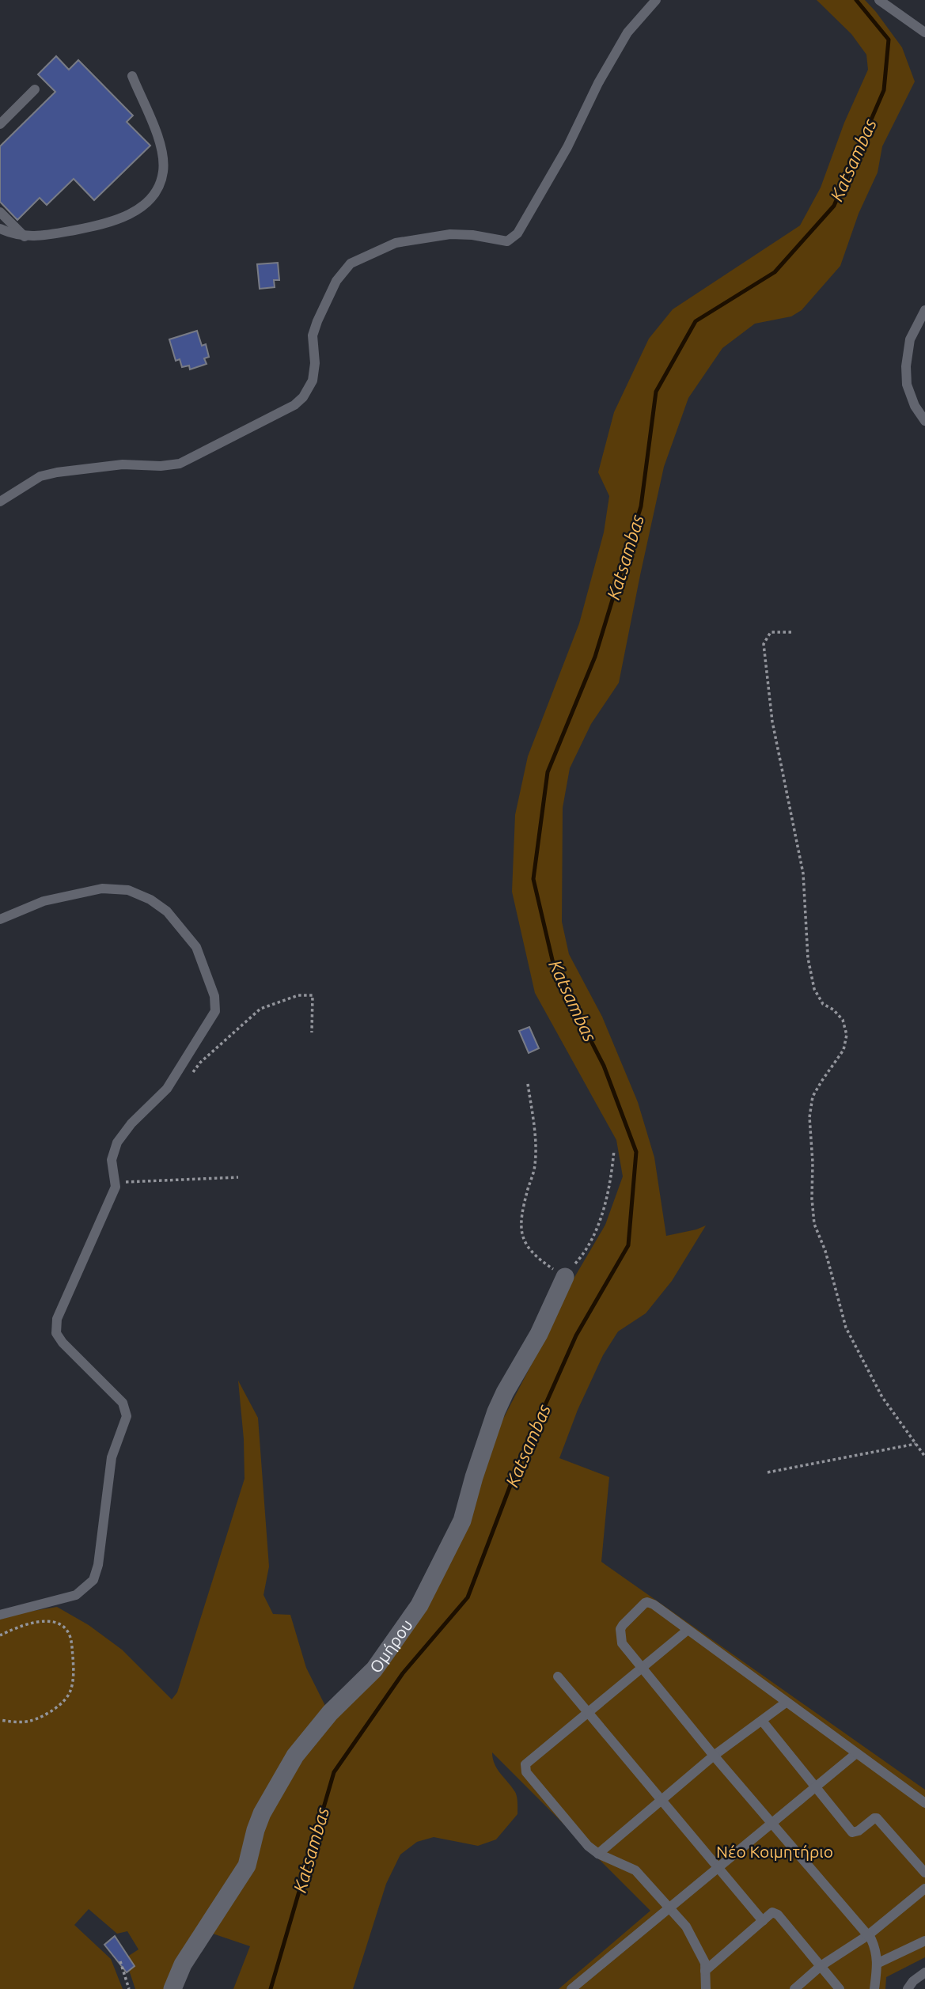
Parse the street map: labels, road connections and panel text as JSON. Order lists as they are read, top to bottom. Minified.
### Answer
{"streets":{"street":["Ομήρου"]},"water":["Katsambas"],"parks":["Νέο Κοιμητήριο"]}
